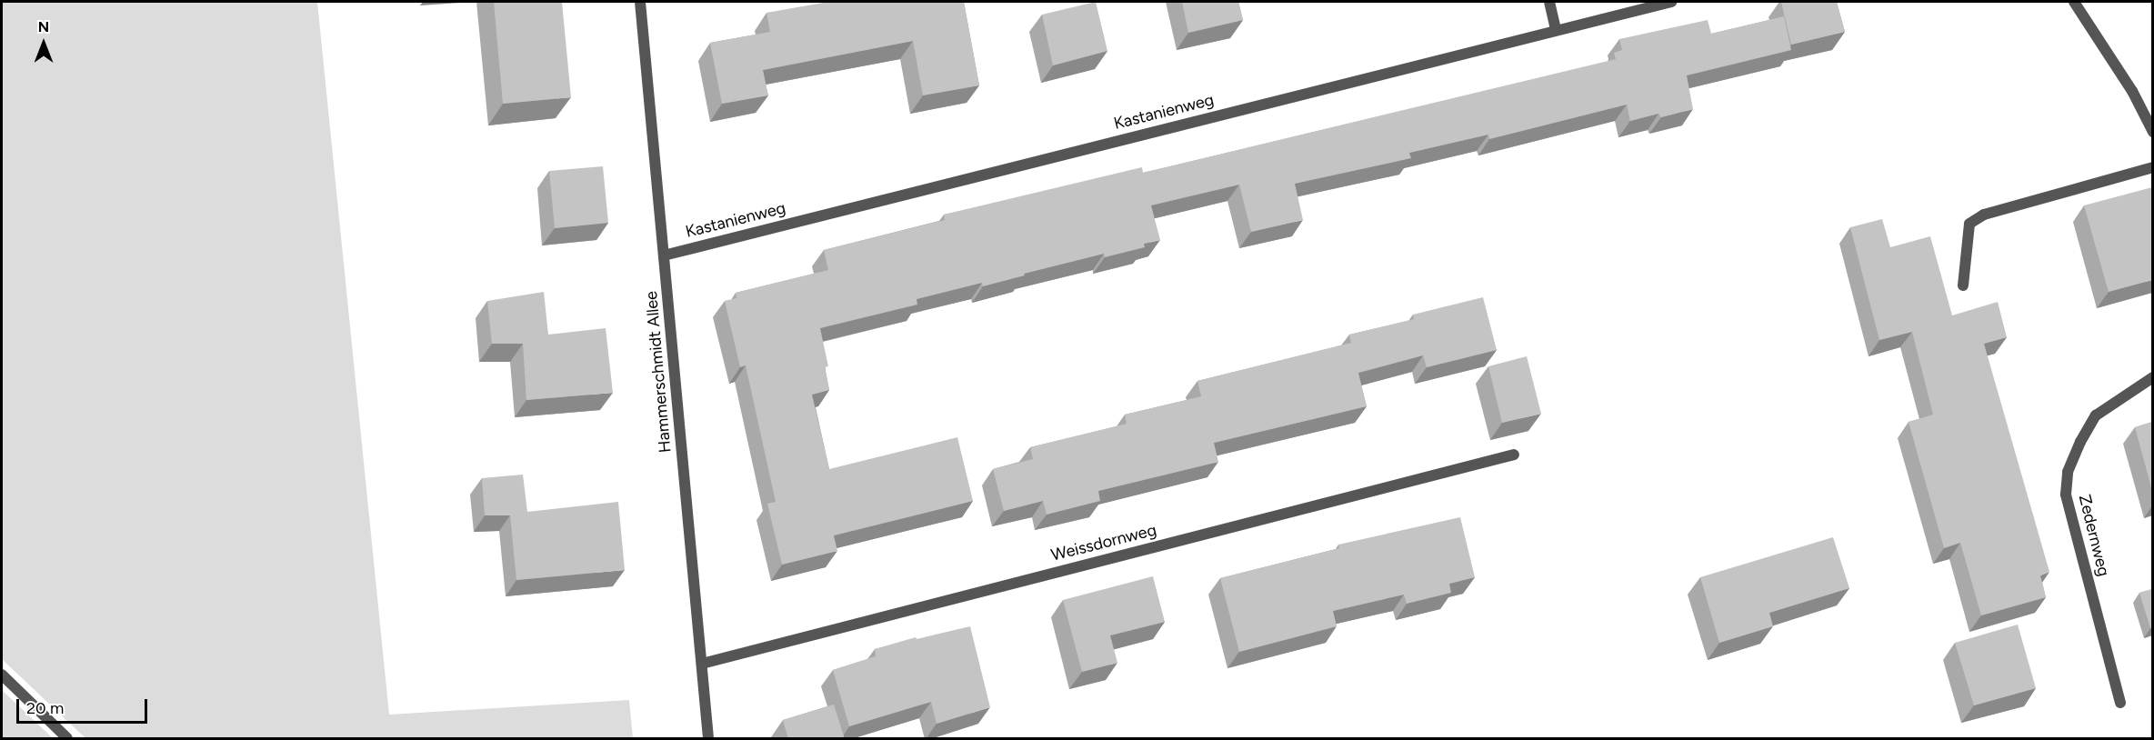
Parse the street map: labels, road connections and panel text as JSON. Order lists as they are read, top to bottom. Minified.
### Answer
{"streets":{"street":["Kastanienweg","Hammerschmidt Allee","Zedernweg","Weissdornweg"]},"crossings":[["Kastanienweg","Hammerschmidt Allee"],["Hammerschmidt Allee","Weissdornweg"]],"scale_bar":"20 m","north":"top"}
